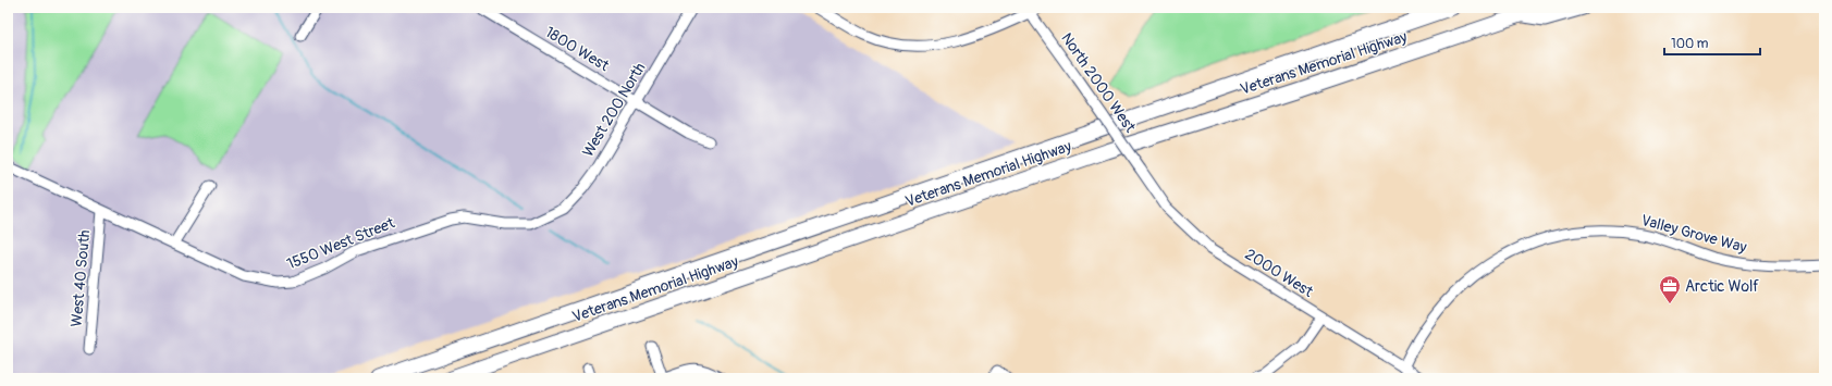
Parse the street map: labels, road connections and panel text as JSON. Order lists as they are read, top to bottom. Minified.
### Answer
{"streets":{"highway":["Veterans Memorial Highway"],"street":["1800 West","North 2000 West","West 200 North","Valley Grove Way","1550 West Street","2000 West","West 40 South"]},"crossings":[["1800 West","West 200 North"],["North 2000 West","2000 West"],["West 200 North","1550 West Street"],["Valley Grove Way","2000 West"],["1550 West Street","West 40 South"]],"places":{"office":["Arctic Wolf"]},"scale_bar":"100 m"}
